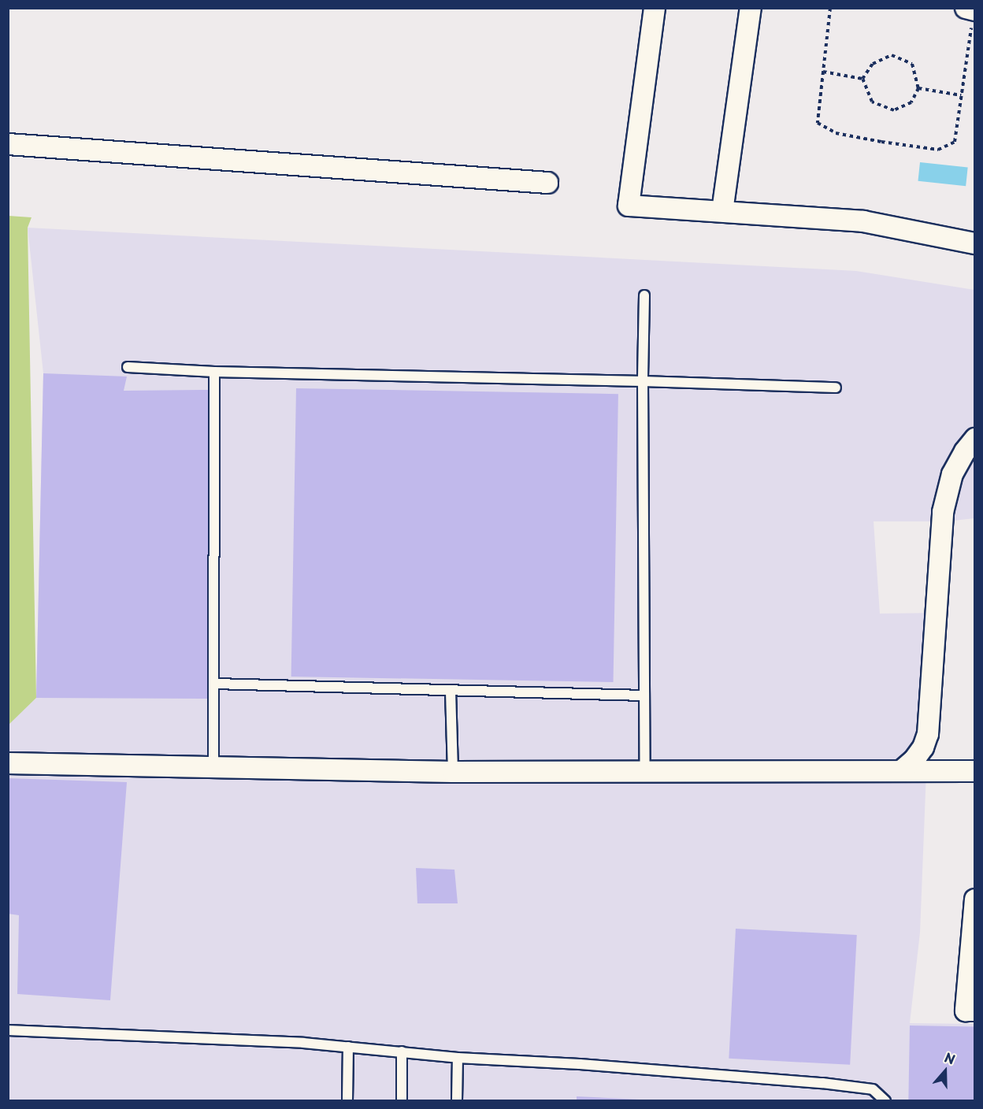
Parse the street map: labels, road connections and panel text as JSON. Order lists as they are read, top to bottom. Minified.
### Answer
{"north":"top"}
